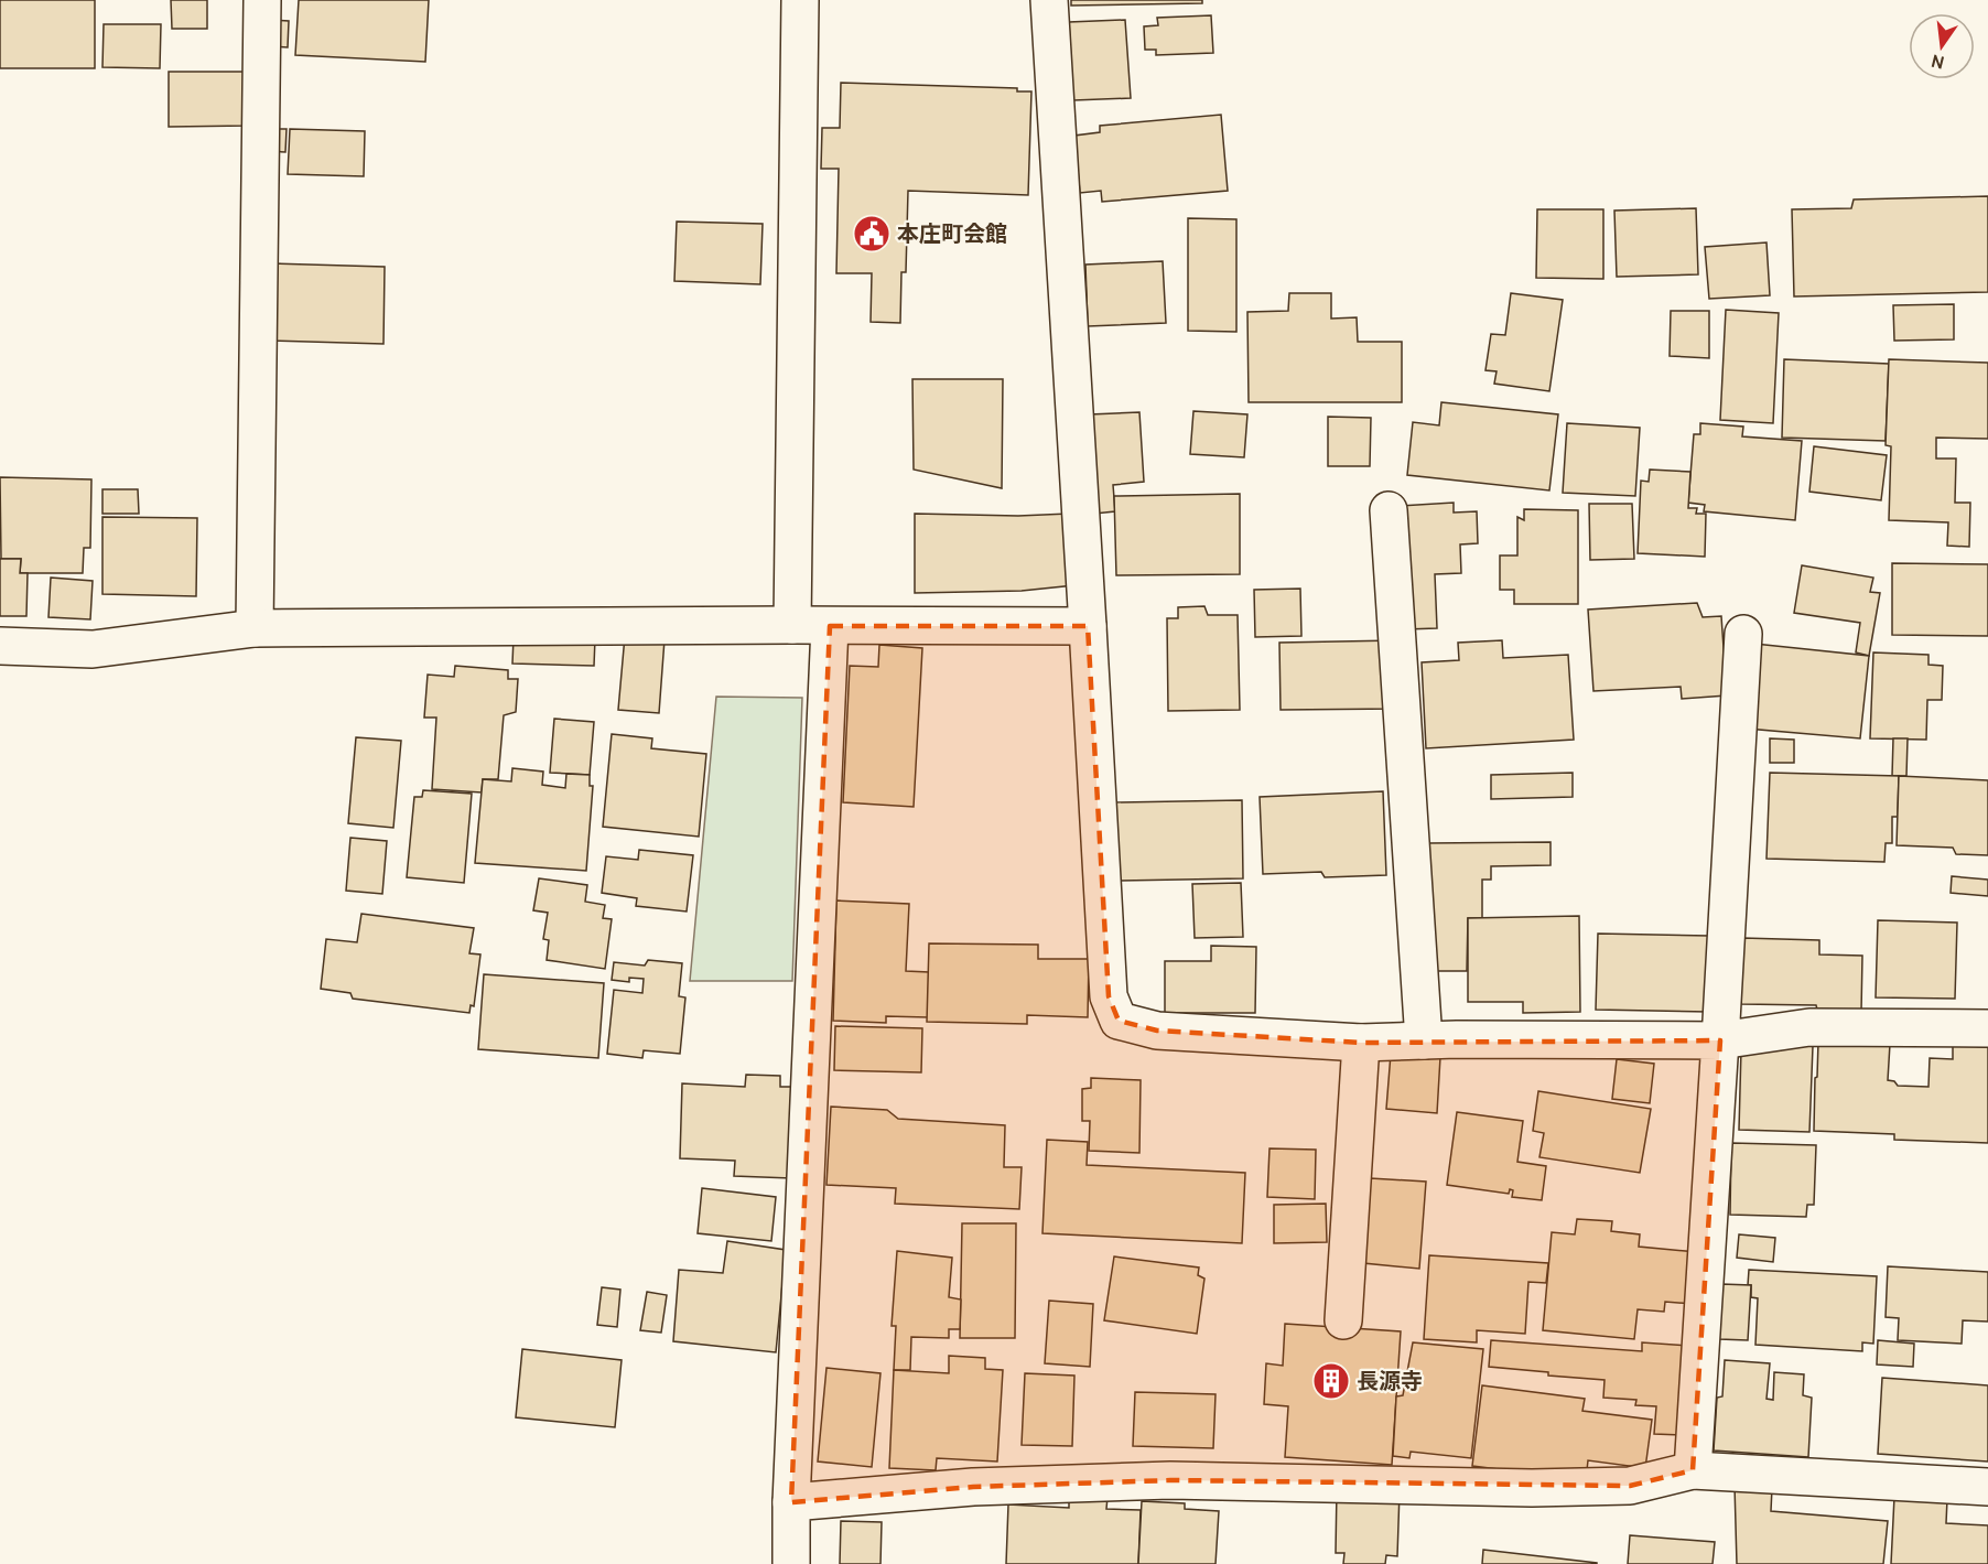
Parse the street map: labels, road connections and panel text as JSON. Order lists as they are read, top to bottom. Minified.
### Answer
{"places":{"public building":["本庄町会館"],"building":["長源寺"]},"north":"bottom"}
